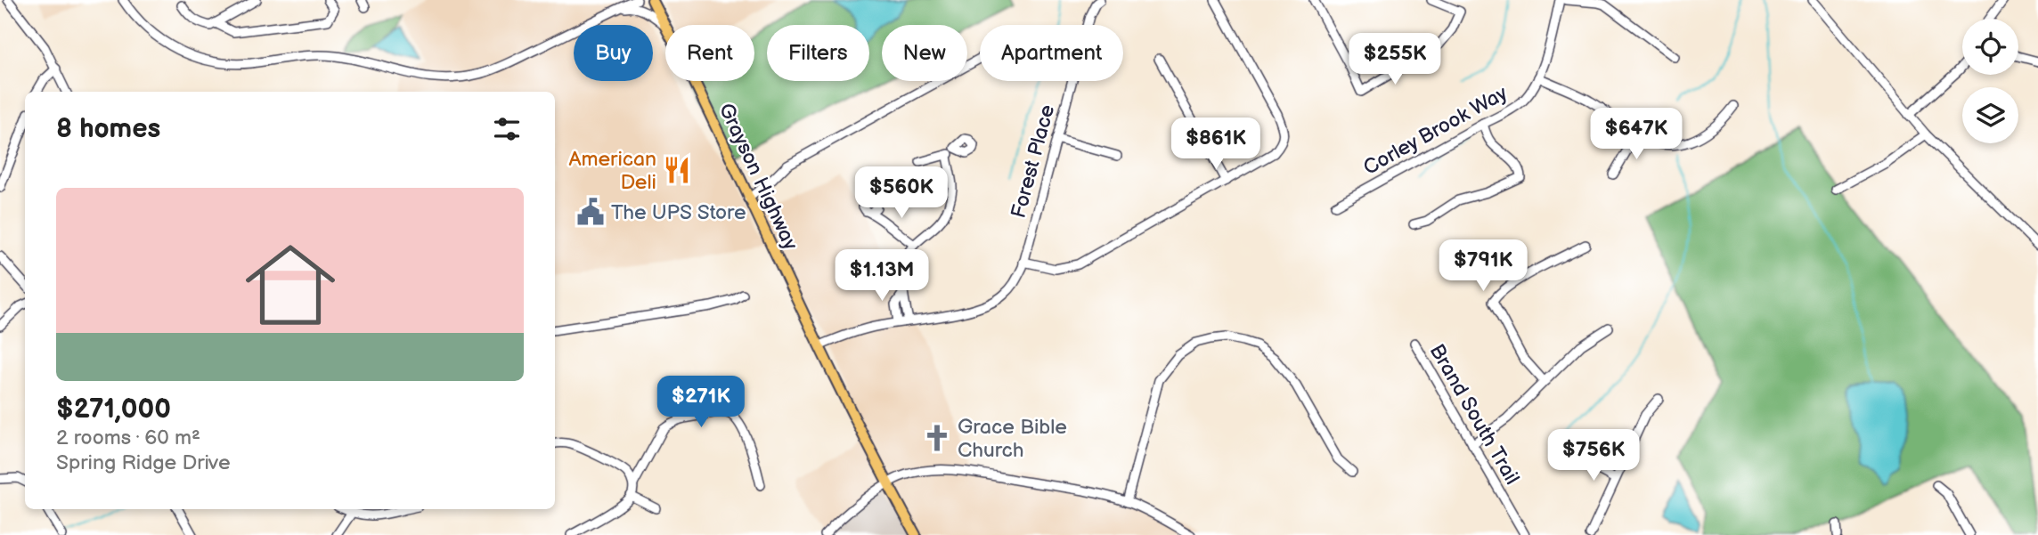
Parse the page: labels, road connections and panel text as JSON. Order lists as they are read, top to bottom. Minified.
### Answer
{"streets":{"main road":["Grayson Highway"],"street":["Corley Brook Way","Forest Place","Brand South Trail"]},"crossings":[["Forest Place","Grayson Highway"]],"places":{"restaurant":["American Deli"],"public building":["The UPS Store"],"church":["Grace Bible Church"]},"page":{"chip":["Buy","Rent","Filters","New","Apartment"],"price":["$255K","$647K","$861K","$560K","$791K","$1.13M","$271K","$756K"],"heading":"8 homes","list":[{"name":"$271,000","note":"2 rooms · 60 m² · Spring Ridge Drive"}]}}
